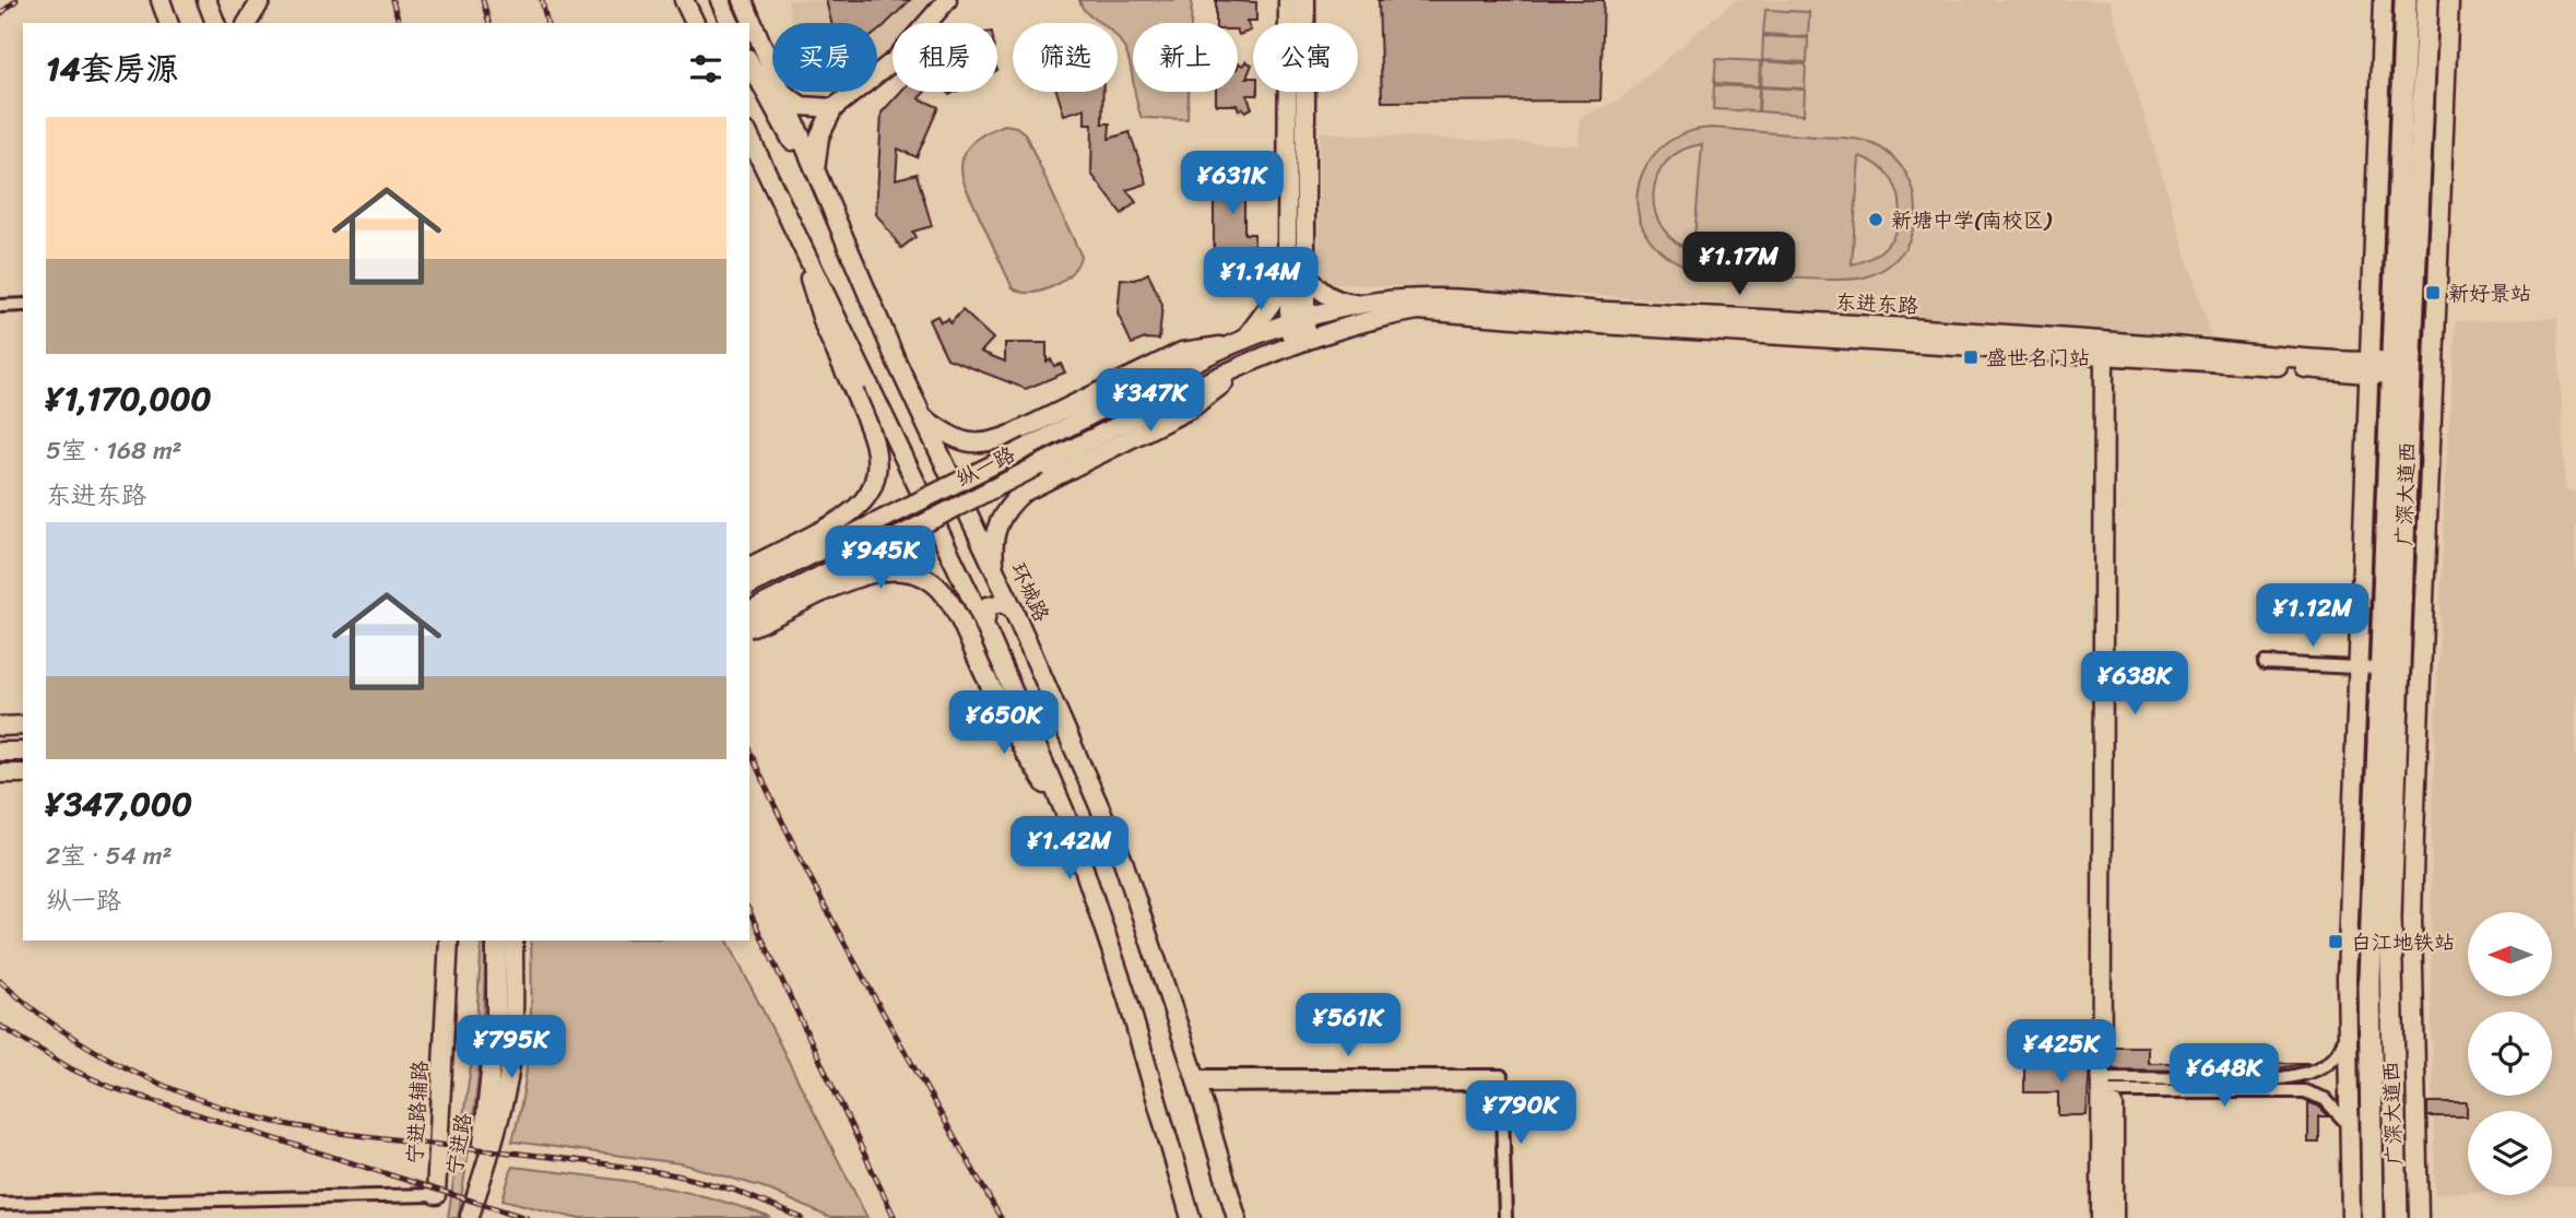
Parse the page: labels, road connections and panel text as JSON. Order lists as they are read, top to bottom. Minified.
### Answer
{"streets":{"highway":["广深大道西"],"street":["东进东路","纵一路","环城路","宁进路辅路","宁进路"]},"crossings":[["东进东路","纵一路"],["东进东路","广深大道西"]],"places":{"other":["新塘中学(南校区)"],"transit":["新好景站","盛世名门站","白江地铁站"]},"north":"left","page":{"chip":["买房","租房","筛选","新上","公寓"],"heading":"14套房源","list":[{"name":"¥1,170,000","note":"5室 · 168 m² · 东进东路"},{"name":"¥347,000","note":"2室 · 54 m² · 纵一路"}],"price":["¥631K","¥1.17M","¥1.14M","¥347K","¥945K","¥1.12M","¥638K","¥650K","¥1.42M","¥561K","¥795K","¥425K","¥648K","¥790K"]}}
